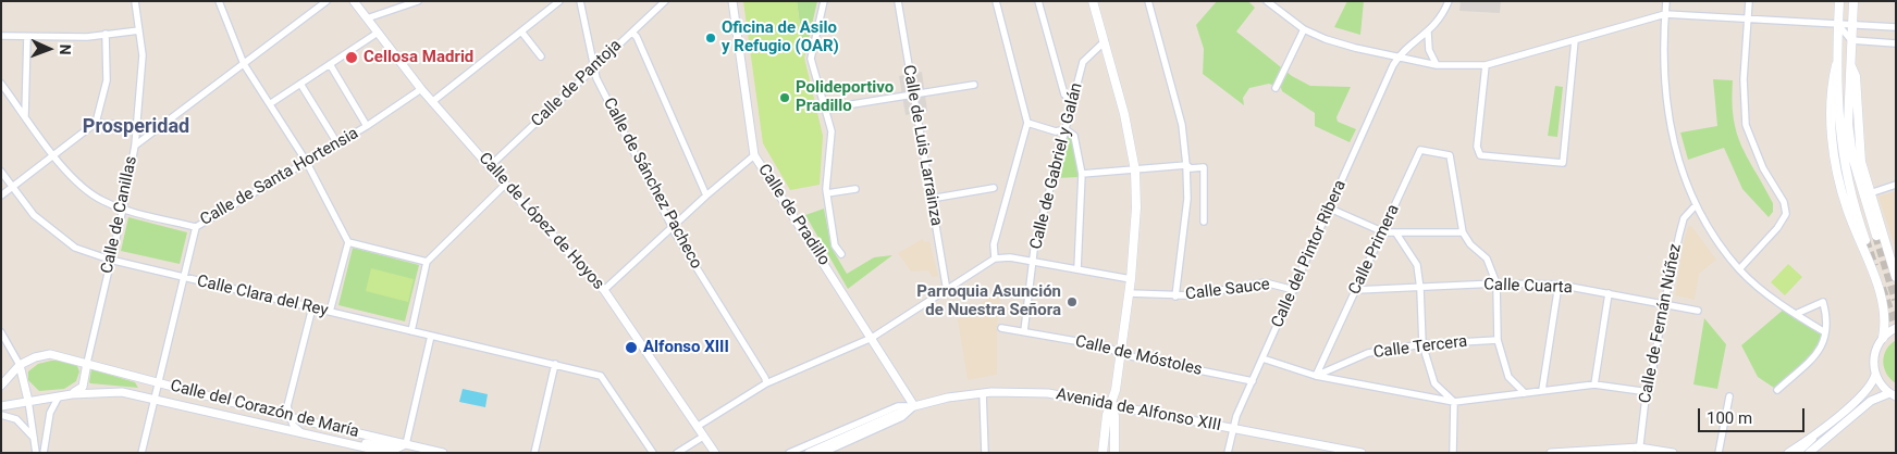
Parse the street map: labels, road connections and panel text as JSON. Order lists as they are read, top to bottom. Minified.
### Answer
{"streets":{"street":["Calle de Pantoja","Calle de Luis Larrainza","Calle de Gabriel y Galán","Calle de Santa Hortensia","Calle de Sánchez Pacheco","Calle de Canillas","Calle de Pradillo","Calle de López de Hoyos","Calle Primera","Calle del Pintor Ribera","Calle Cuarta","Calle Sauce","Calle Clara del Rey","Calle de Fernán Núñez","Calle Tercera","Calle de Móstoles","Calle del Corazón de María","Avenida de Alfonso XIII"]},"crossings":[["Calle de Pantoja","Calle de Sánchez Pacheco"],["Calle de Pantoja","Calle de López de Hoyos"],["Calle de Gabriel y Galán","Calle de Móstoles"],["Calle de Santa Hortensia","Calle de López de Hoyos"],["Calle de Santa Hortensia","Calle Clara del Rey"],["Calle de Santa Hortensia","Calle del Corazón de María"],["Calle de Canillas","Calle Clara del Rey"],["Calle de Canillas","Calle del Corazón de María"],["Calle de Pradillo","Avenida de Alfonso XIII"],["Calle Primera","Calle Cuarta"],["Calle Primera","Calle Tercera"],["Calle del Pintor Ribera","Calle Sauce"],["Calle del Pintor Ribera","Calle de Móstoles"],["Calle del Pintor Ribera","Avenida de Alfonso XIII"],["Calle Cuarta","Calle de Fernán Núñez"]],"districts":["Prosperidad"],"places":["Oficina de Asilo y Refugio (OAR)","Cellosa Madrid","Polideportivo Pradillo","Parroquia Asunción de Nuestra Señora","Alfonso XIII"],"scale_bar":"100 m","north":"right"}
